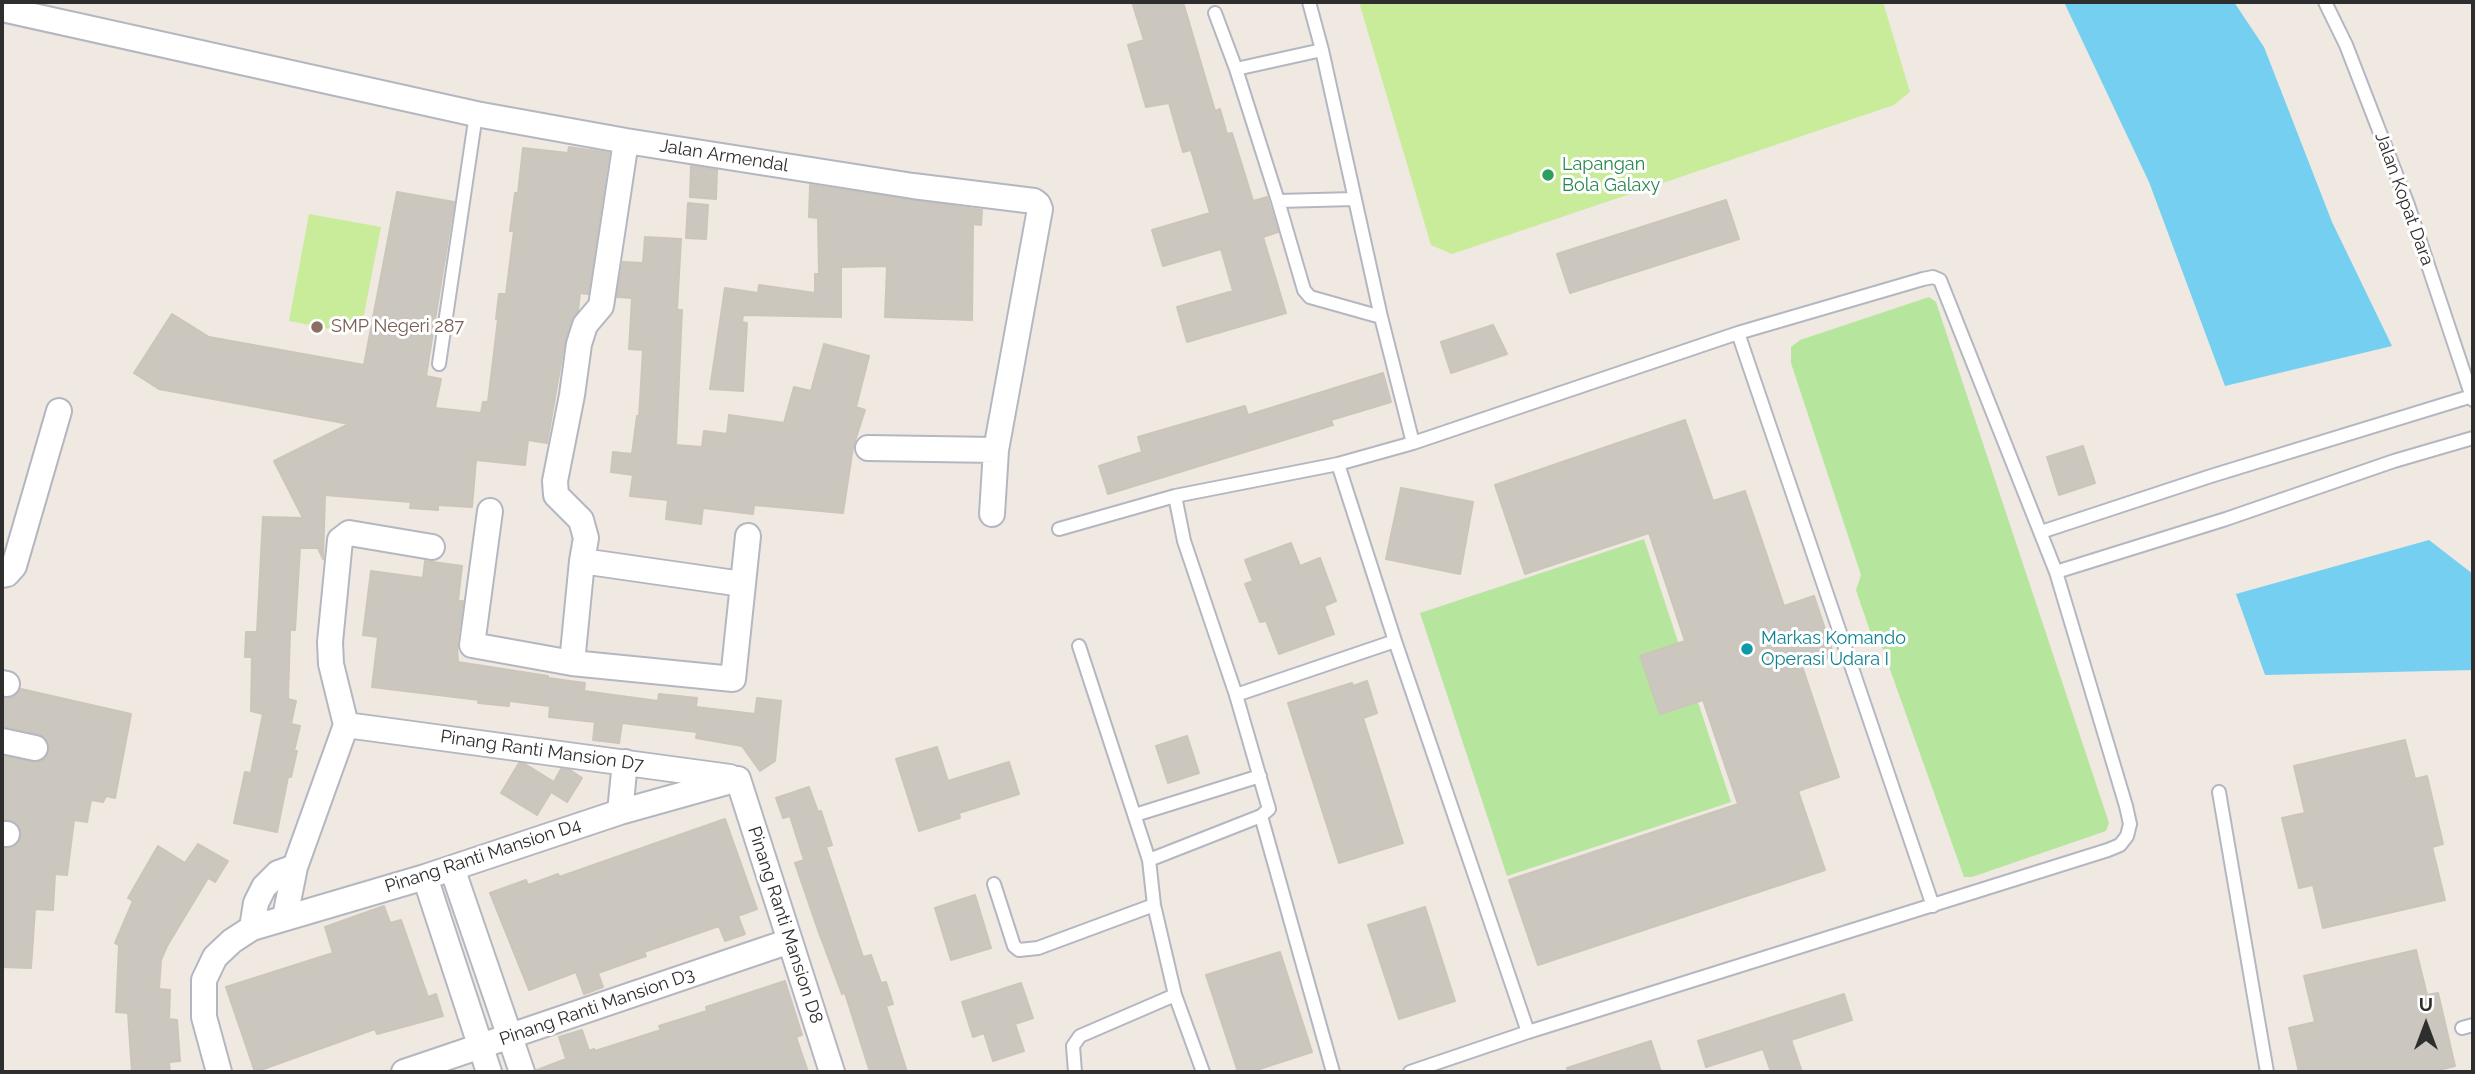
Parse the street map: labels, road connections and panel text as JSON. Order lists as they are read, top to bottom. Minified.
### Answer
{"streets":{"street":["Jalan Armendal","Pinang Ranti Mansion D7","Pinang Ranti Mansion D4","Pinang Ranti Mansion D8","Pinang Ranti Mansion D3"],"lane":["Jalan Kopat Dara"]},"crossings":[["Pinang Ranti Mansion D7","Pinang Ranti Mansion D4"],["Pinang Ranti Mansion D7","Pinang Ranti Mansion D8"],["Pinang Ranti Mansion D4","Pinang Ranti Mansion D8"],["Pinang Ranti Mansion D8","Pinang Ranti Mansion D3"]],"places":["Lapangan Bola Galaxy","SMP Negeri 287","Markas Komando Operasi Udara I"],"north":"top"}
